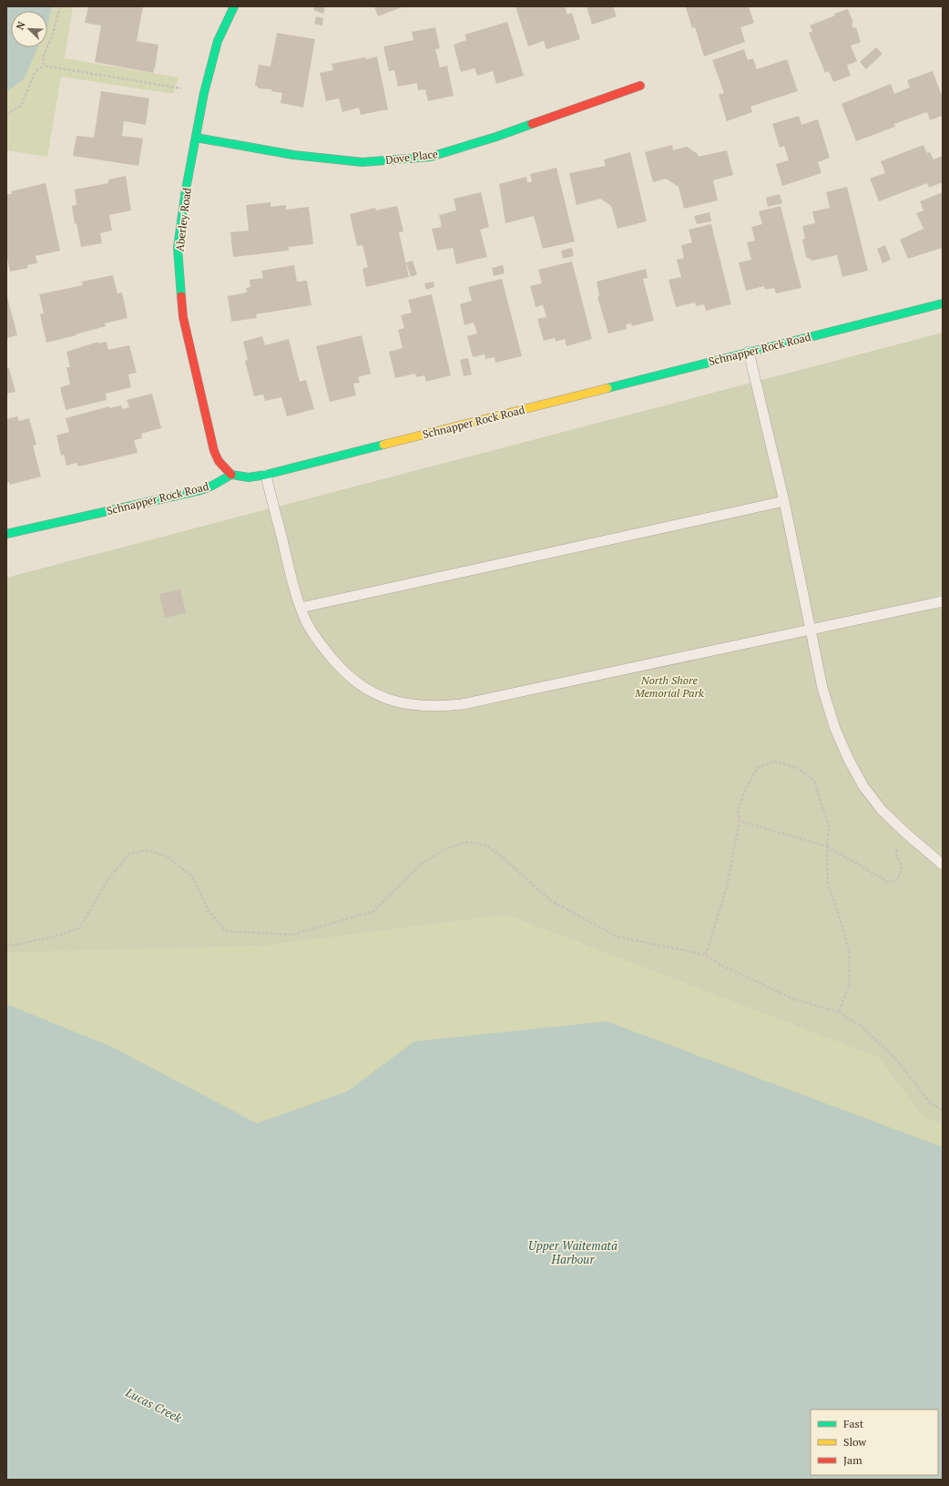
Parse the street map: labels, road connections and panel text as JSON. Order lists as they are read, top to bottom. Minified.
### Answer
{"streets":{"street":["Dove Place","Aberley Road","Schnapper Rock Road"]},"crossings":[["Dove Place","Aberley Road"],["Aberley Road","Schnapper Rock Road"]],"water":["Upper Waitematā Harbour","Lucas Creek"],"parks":["North Shore Memorial Park"],"legend":["Fast","Slow","Jam"],"north":"top left"}
